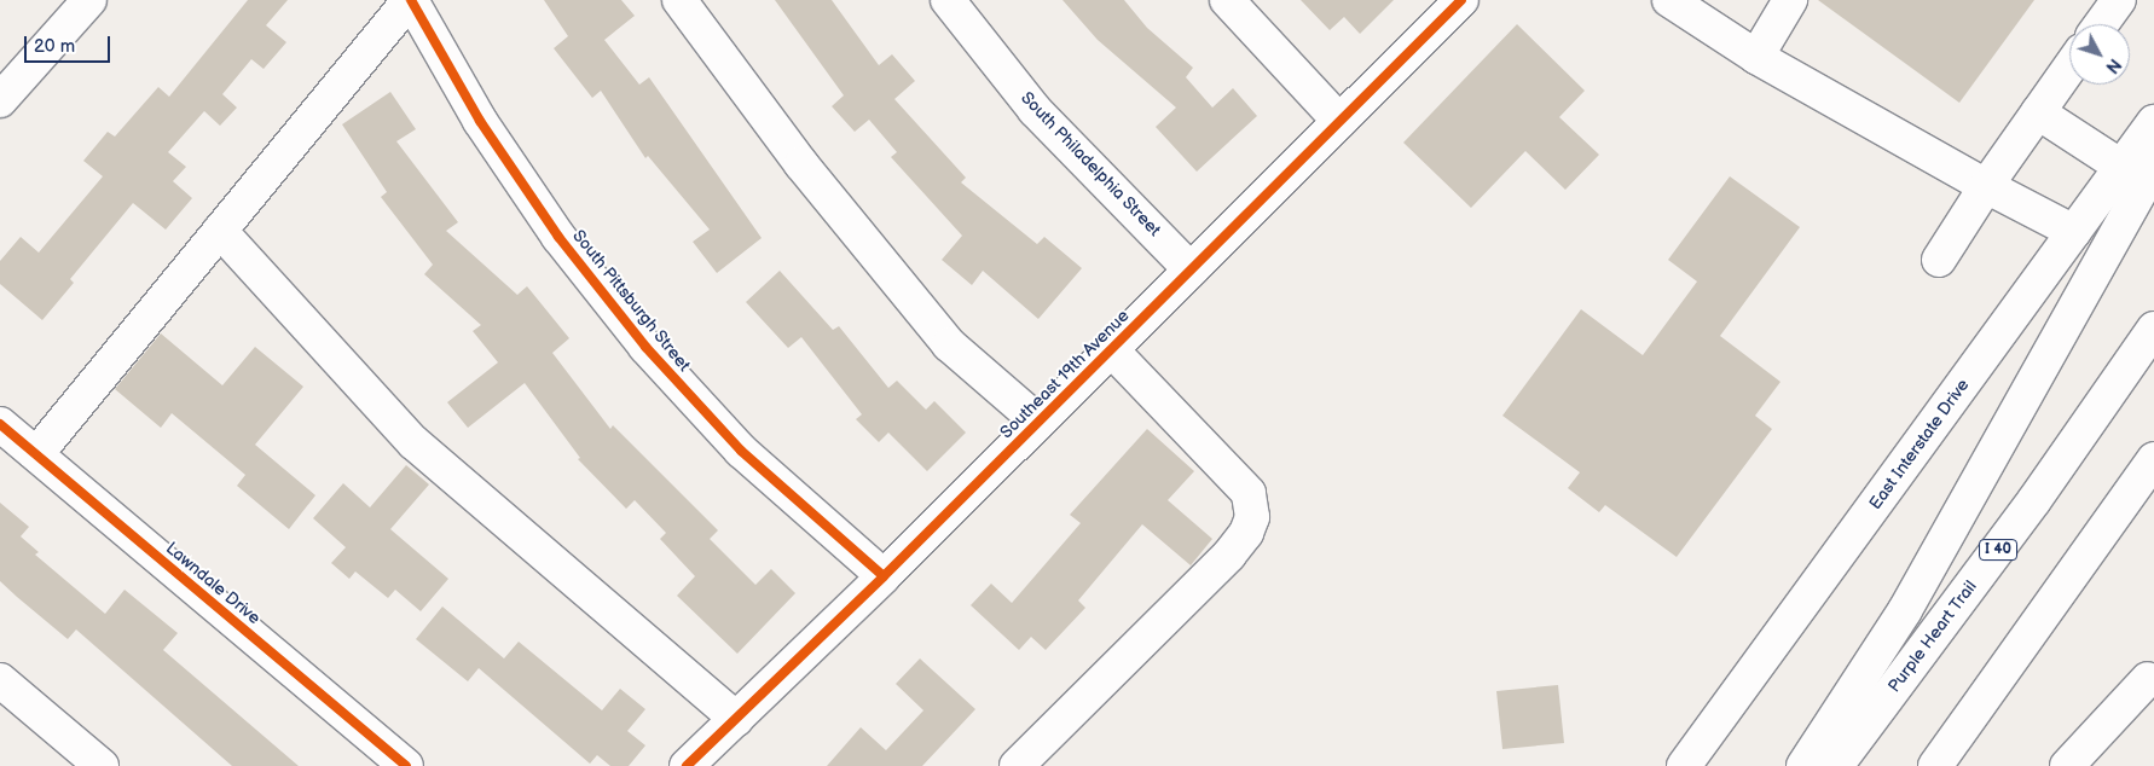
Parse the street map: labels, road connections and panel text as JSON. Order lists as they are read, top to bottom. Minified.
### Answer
{"streets":{"main road":["South Philadelphia Street","South Pittsburgh Street","Southeast 19th Avenue","East Interstate Drive","I 40","Lawndale Drive","Purple Heart Trail"]},"crossings":[["South Philadelphia Street","Southeast 19th Avenue"],["South Pittsburgh Street","Southeast 19th Avenue"]],"scale_bar":"20 m","north":"bottom right"}
